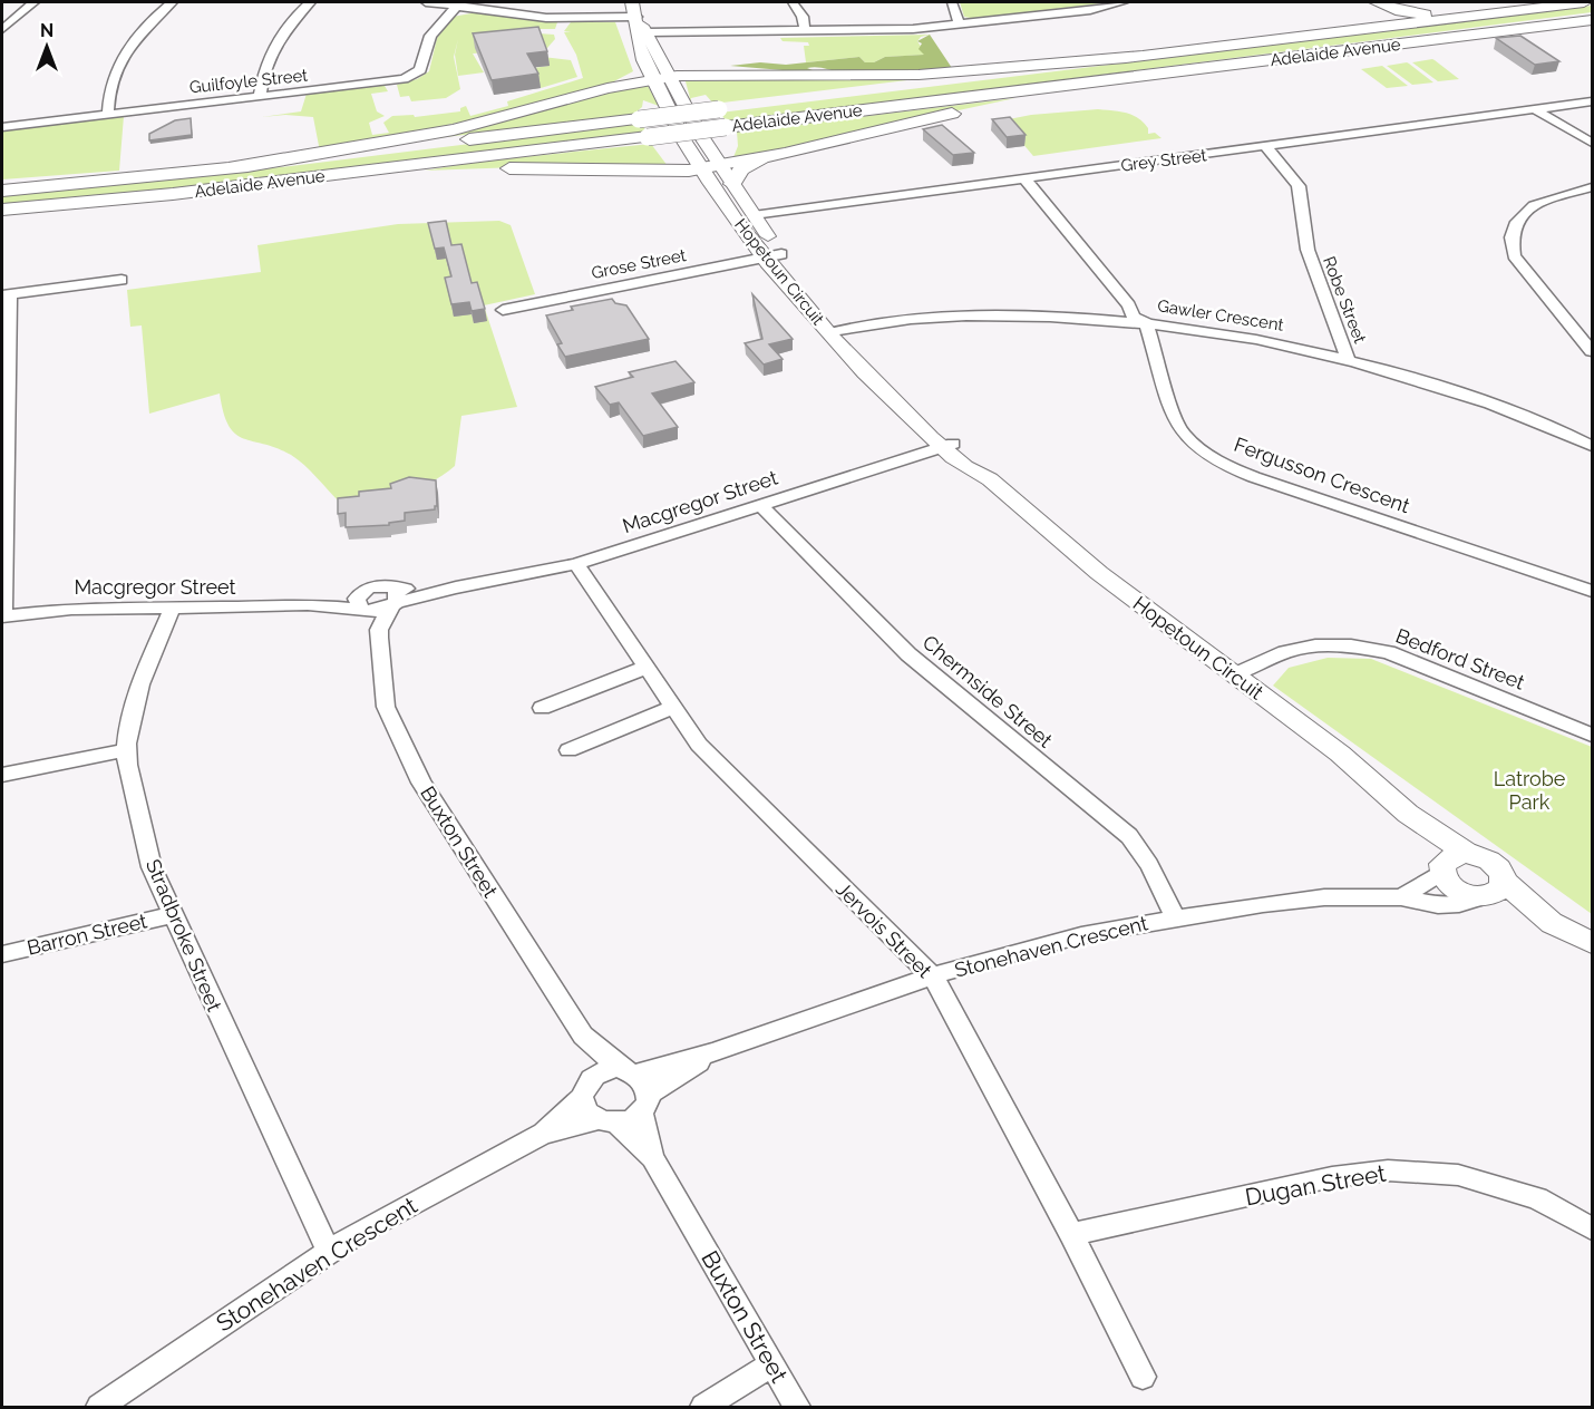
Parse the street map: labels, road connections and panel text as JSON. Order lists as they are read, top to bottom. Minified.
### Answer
{"streets":{"highway":["Adelaide Avenue"],"main road":["Grey Street","Hopetoun Circuit"],"street":["Guilfoyle Street","Grose Street","Robe Street","Gawler Crescent","Fergusson Crescent","Macgregor Street","Bedford Street","Chermside Street","Buxton Street","Jervois Street","Barron Street","Stradbroke Street","Stonehaven Crescent","Dugan Street"]},"crossings":[["Grey Street","Hopetoun Circuit"],["Grey Street","Robe Street"],["Grey Street","Fergusson Crescent"],["Grose Street","Hopetoun Circuit"],["Hopetoun Circuit","Gawler Crescent"],["Hopetoun Circuit","Macgregor Street"],["Hopetoun Circuit","Bedford Street"],["Hopetoun Circuit","Stonehaven Crescent"],["Robe Street","Gawler Crescent"],["Gawler Crescent","Fergusson Crescent"],["Macgregor Street","Chermside Street"],["Macgregor Street","Jervois Street"],["Macgregor Street","Stradbroke Street"],["Chermside Street","Stonehaven Crescent"],["Buxton Street","Stonehaven Crescent"],["Jervois Street","Stonehaven Crescent"],["Jervois Street","Dugan Street"],["Barron Street","Stradbroke Street"],["Stradbroke Street","Stonehaven Crescent"]],"parks":["Latrobe Park"],"north":"top"}
